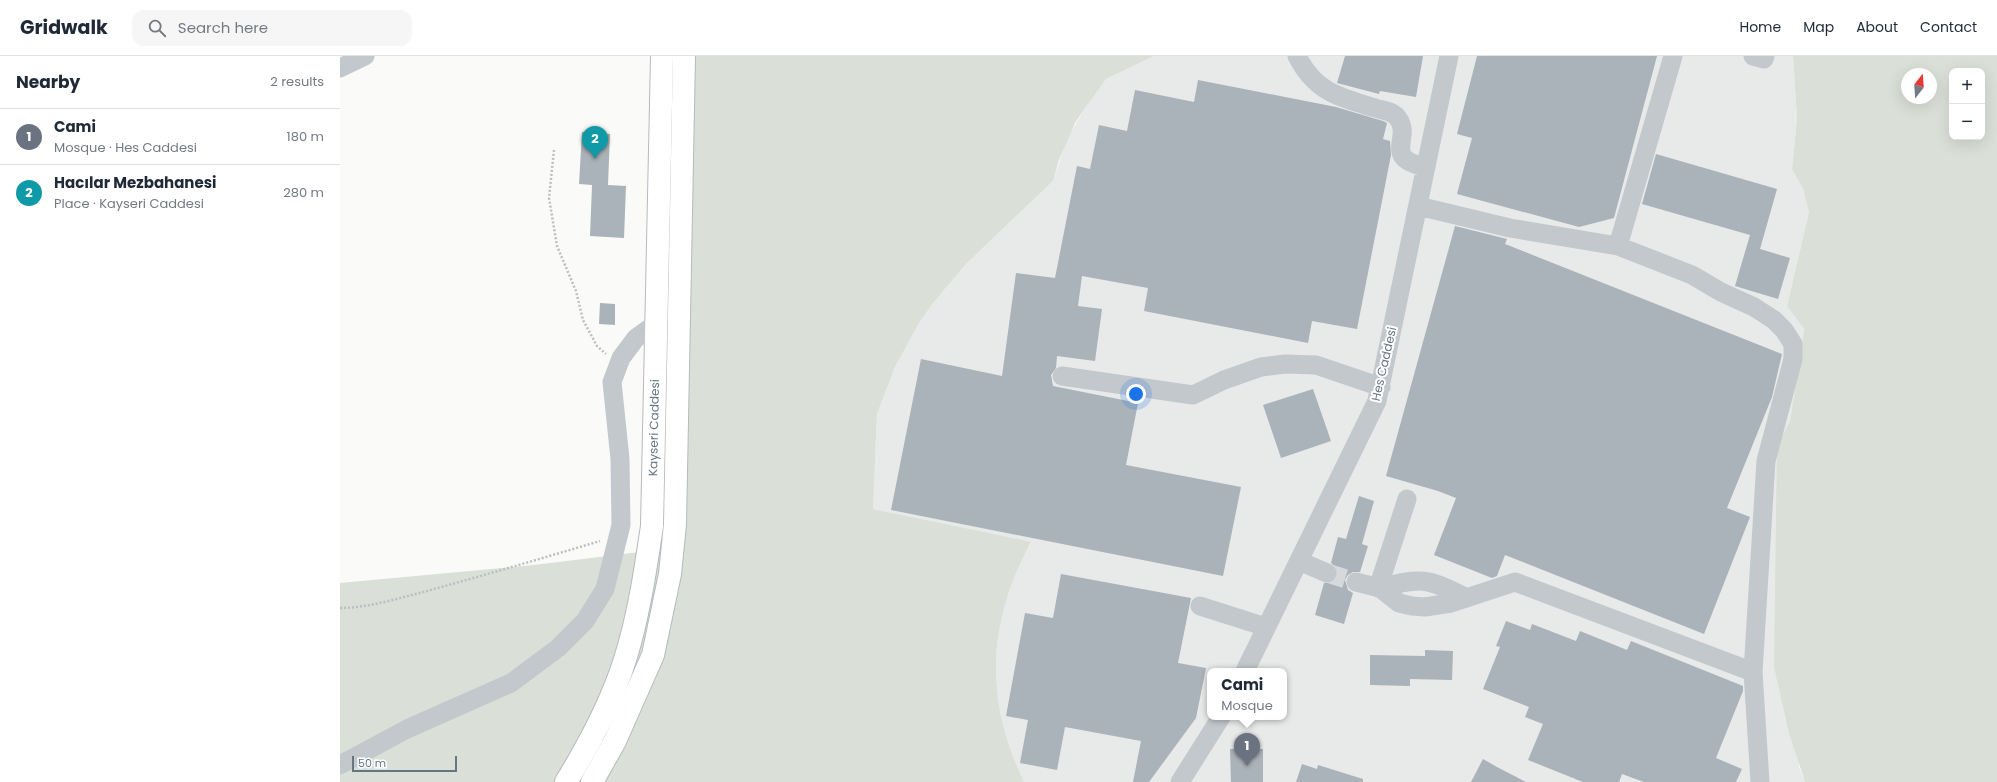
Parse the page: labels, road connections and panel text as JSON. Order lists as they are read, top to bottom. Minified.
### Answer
{"streets":{"main road":["Kayseri Caddesi"],"street":["Hes Caddesi"]},"scale_bar":"50 m","north":"top","page":{"header":"Gridwalk","search":"Search here","nav":["Home","Map","About","Contact"],"heading":["Nearby","2 results"],"map_buttons":["+","−"],"list":[{"mark":"1","name":"Cami","note":"Mosque · Hes Caddesi","value":"180 m"},{"mark":"2","name":"Hacılar Mezbahanesi","note":"Place · Kayseri Caddesi","value":"280 m"}],"pins":["2","1"],"popup":["Cami","Mosque"],"scale":"50 m"}}
